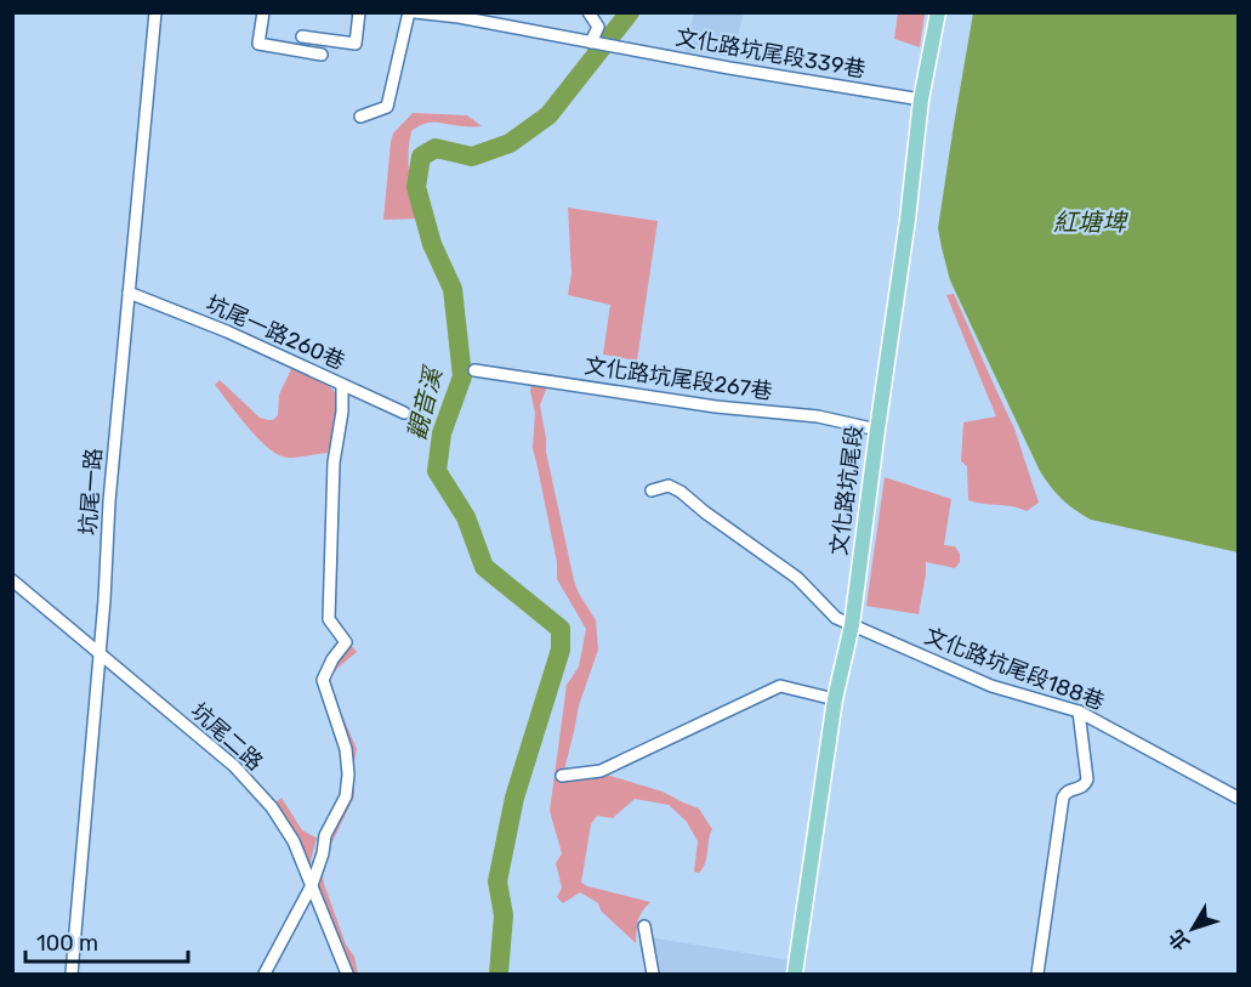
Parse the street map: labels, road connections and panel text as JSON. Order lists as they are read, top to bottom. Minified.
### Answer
{"streets":{"main road":["文化路坑尾段"],"street":["文化路坑尾段339巷","坑尾一路260巷","文化路坑尾段267巷","坑尾一路","文化路坑尾段188巷","坑尾二路"]},"crossings":[["文化路坑尾段339巷","文化路坑尾段"],["坑尾一路260巷","坑尾一路"],["文化路坑尾段267巷","文化路坑尾段"],["文化路坑尾段","文化路坑尾段188巷"],["坑尾一路","坑尾二路"]],"water":["紅塘埤","觀音溪"],"scale_bar":"100 m","north":"bottom left"}
